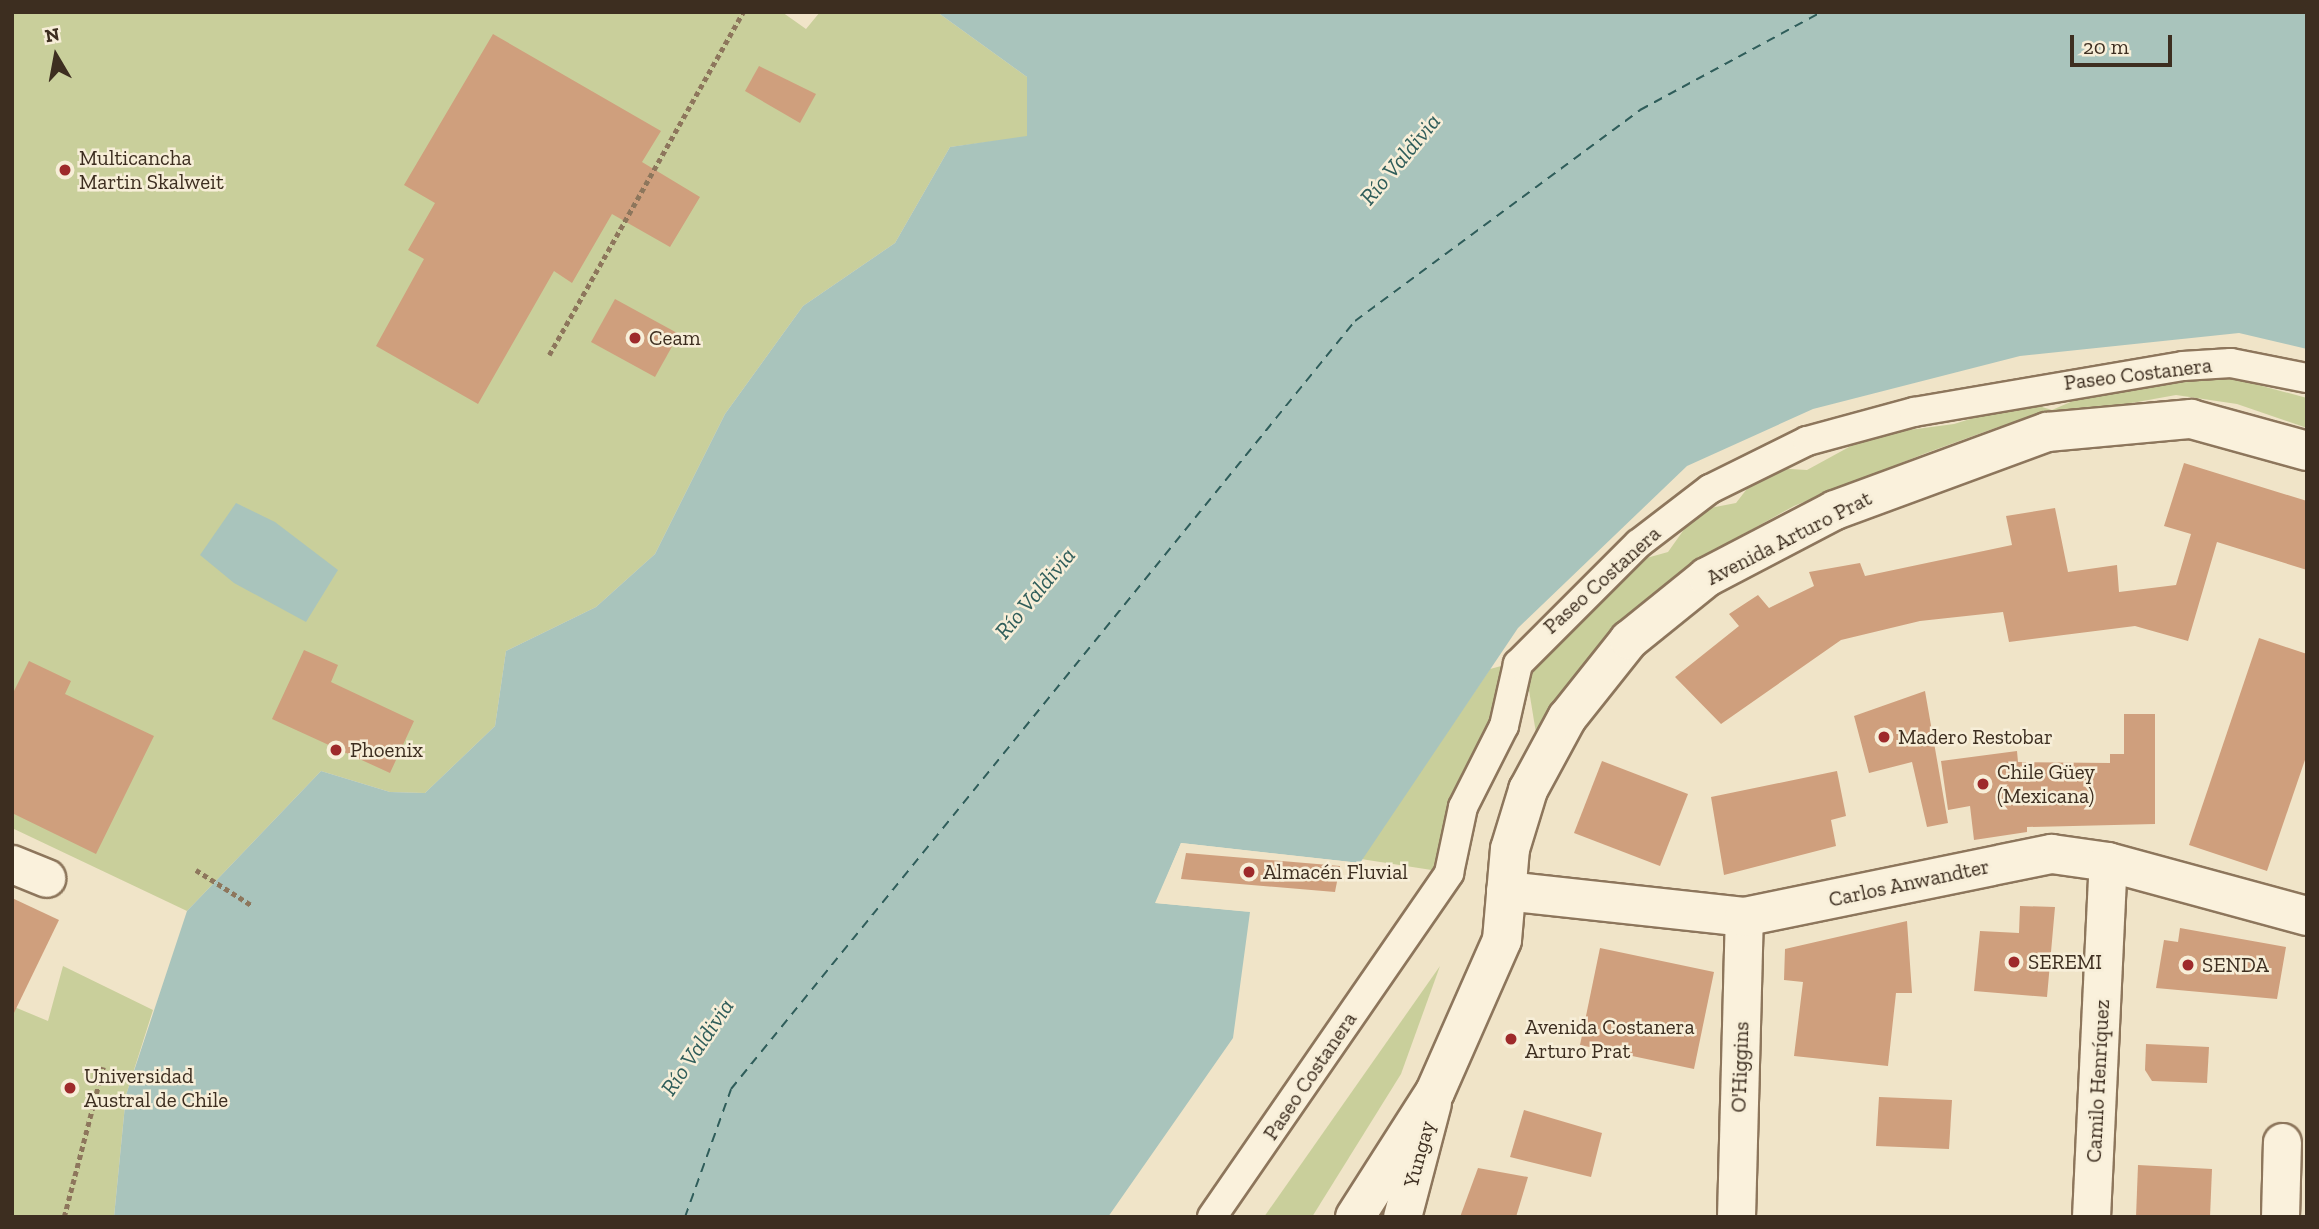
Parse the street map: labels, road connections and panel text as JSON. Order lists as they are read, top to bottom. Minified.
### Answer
{"streets":{"main road":["Avenida Arturo Prat","Carlos Anwandter"],"street":["Paseo Costanera","O'Higgins","Camilo Henríquez","Yungay"]},"crossings":[["Avenida Arturo Prat","Carlos Anwandter"],["Avenida Arturo Prat","Yungay"],["Carlos Anwandter","O'Higgins"],["Carlos Anwandter","Camilo Henríquez"]],"water":["Río Valdivia"],"places":["Multicancha Martin Skalweit","Ceam","Madero Restobar","Phoenix","Chile Güey (Mexicana)","Almacén Fluvial","SEREMI","SENDA","Avenida Costanera Arturo Prat","Universidad Austral de Chile"],"scale_bar":"20 m","north":"top"}
